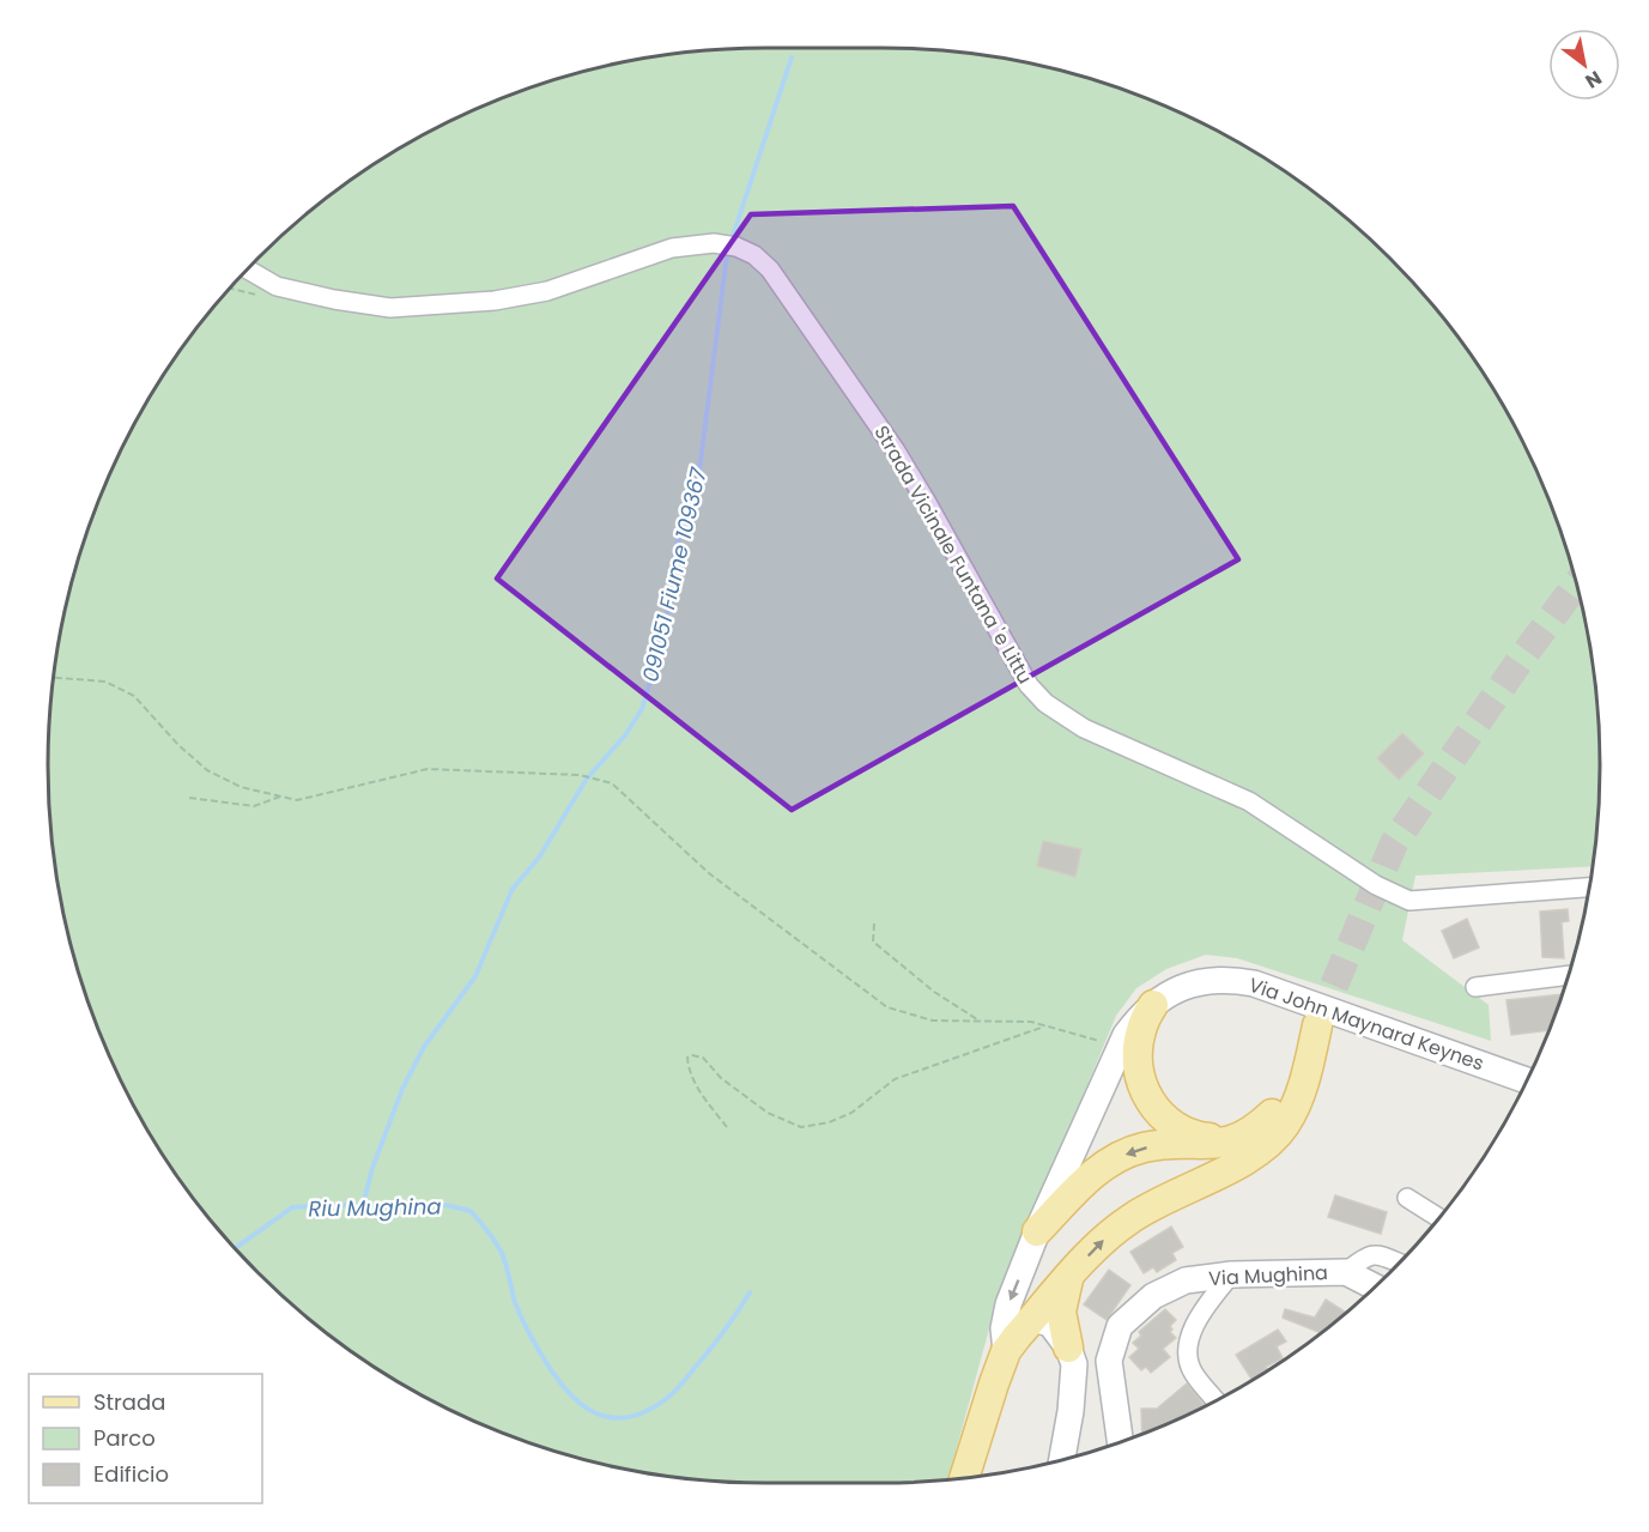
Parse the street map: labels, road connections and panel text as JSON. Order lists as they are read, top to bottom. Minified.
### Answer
{"streets":{"street":["Strada Vicinale Funtana 'e Littu","Via John Maynard Keynes","Via Mughina"]},"water":["091051 Fiume 109367","Riu Mughina"],"legend":["Strada","Parco","Edificio"],"north":"bottom right"}
